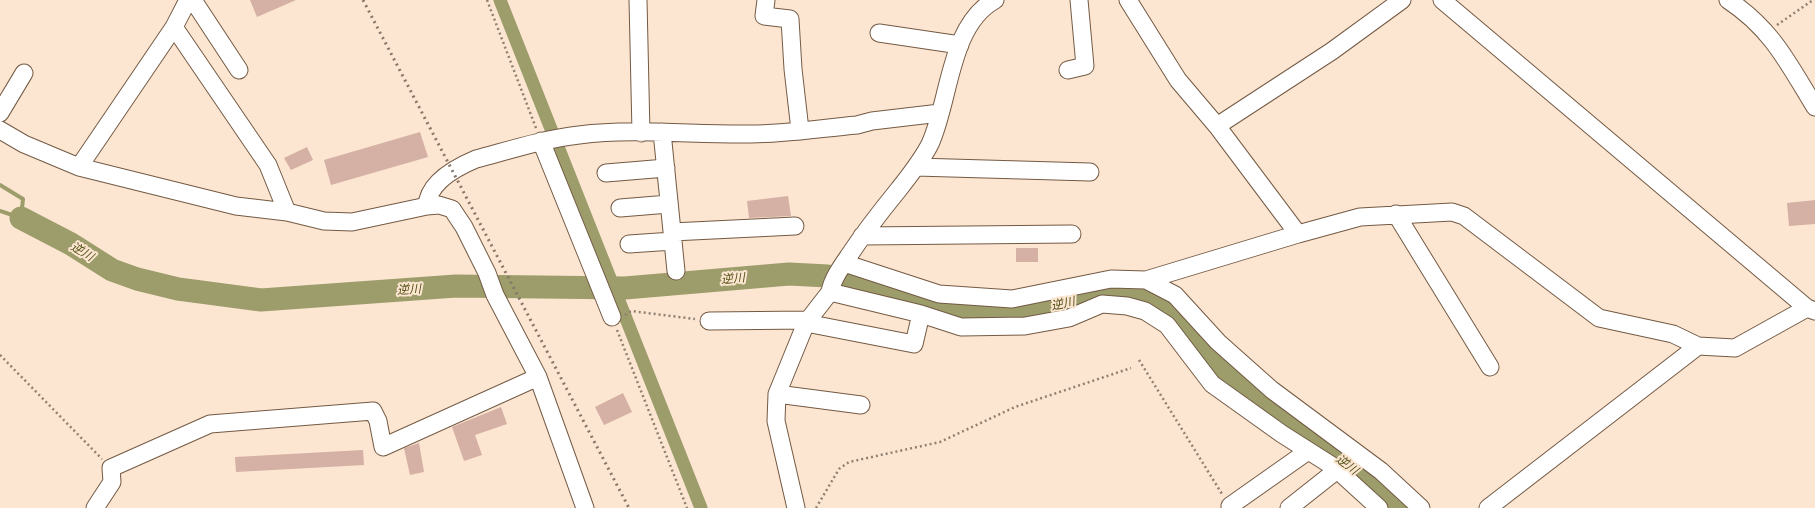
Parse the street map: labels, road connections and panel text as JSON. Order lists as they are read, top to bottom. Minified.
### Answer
{"water":["逆川"]}
